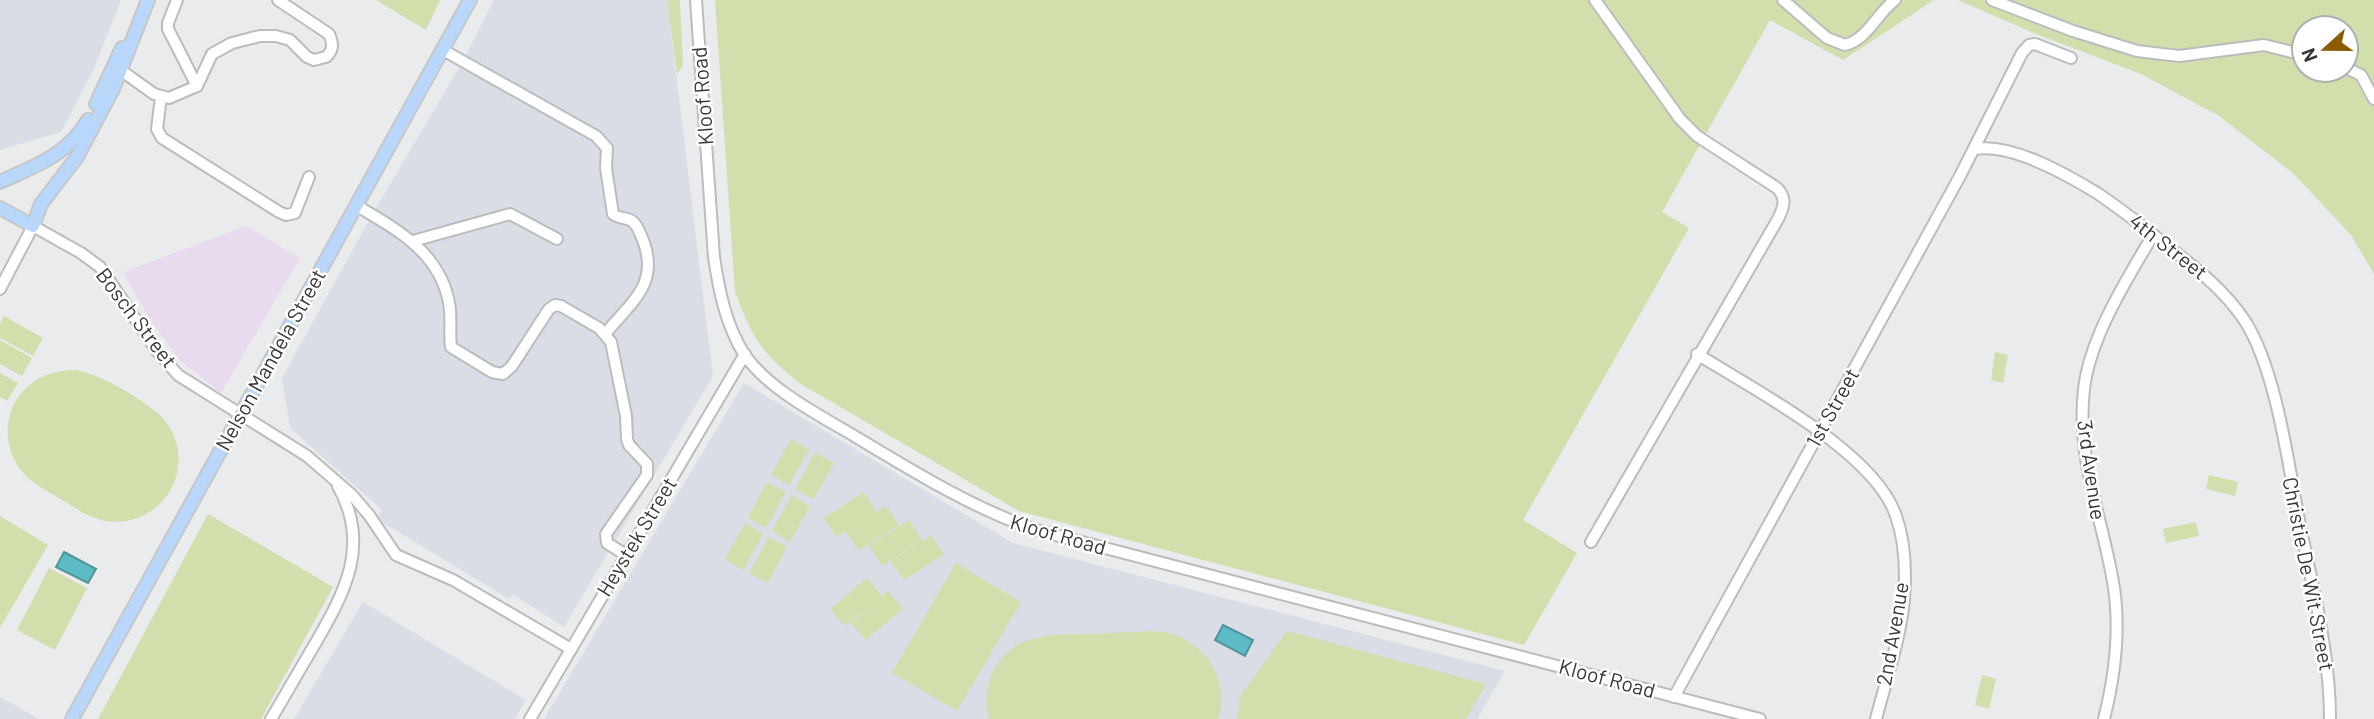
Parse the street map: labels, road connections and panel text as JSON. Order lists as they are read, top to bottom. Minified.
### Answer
{"streets":{"main road":["Bosch Street","Nelson Mandela Street"],"street":["Kloof Road","4th Street","1st Street","3rd Avenue","Heystek Street","Christie De Wit Street","2nd Avenue"]},"crossings":[["Kloof Road","1st Street"],["Kloof Road","Heystek Street"],["4th Street","1st Street"],["4th Street","3rd Avenue"],["4th Street","Christie De Wit Street"],["Bosch Street","Nelson Mandela Street"],["Bosch Street","Heystek Street"],["1st Street","2nd Avenue"]],"north":"left"}
